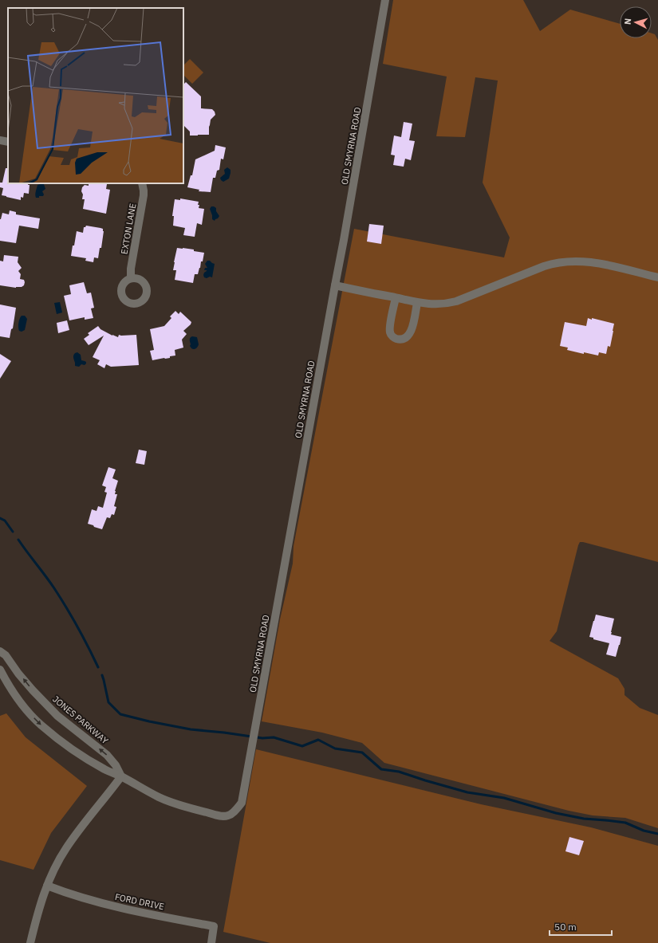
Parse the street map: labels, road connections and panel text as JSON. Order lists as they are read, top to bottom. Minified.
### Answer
{"streets":{"street":["OLD SMYRNA ROAD","EXTON LANE","JONES PARKWAY","FORD DRIVE"]},"crossings":[["OLD SMYRNA ROAD","JONES PARKWAY"]],"scale_bar":"50 m","north":"left"}
